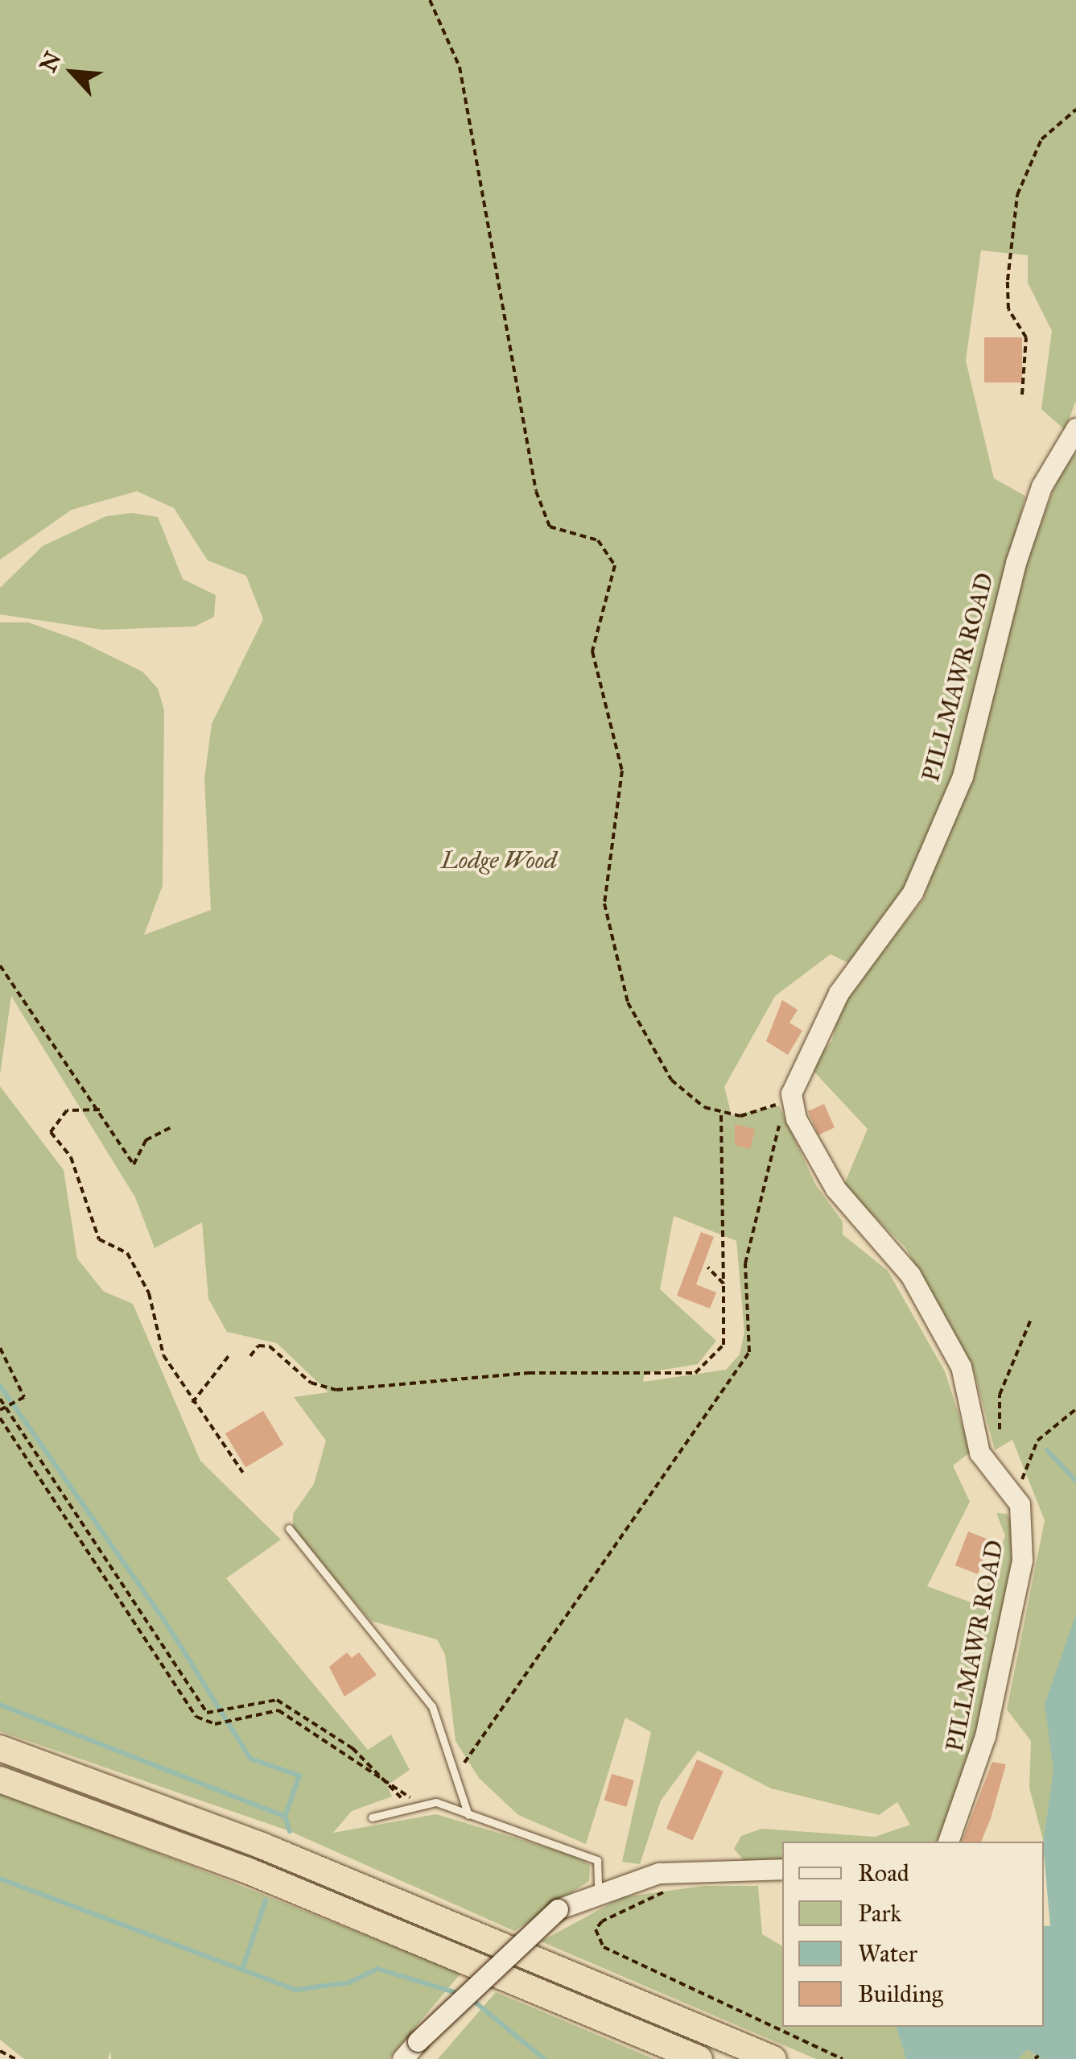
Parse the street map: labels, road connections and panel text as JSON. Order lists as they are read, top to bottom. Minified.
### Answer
{"streets":{"street":["PILLMAWR ROAD"]},"parks":["Lodge Wood"],"legend":["Road","Park","Water","Building"],"north":"top left"}
